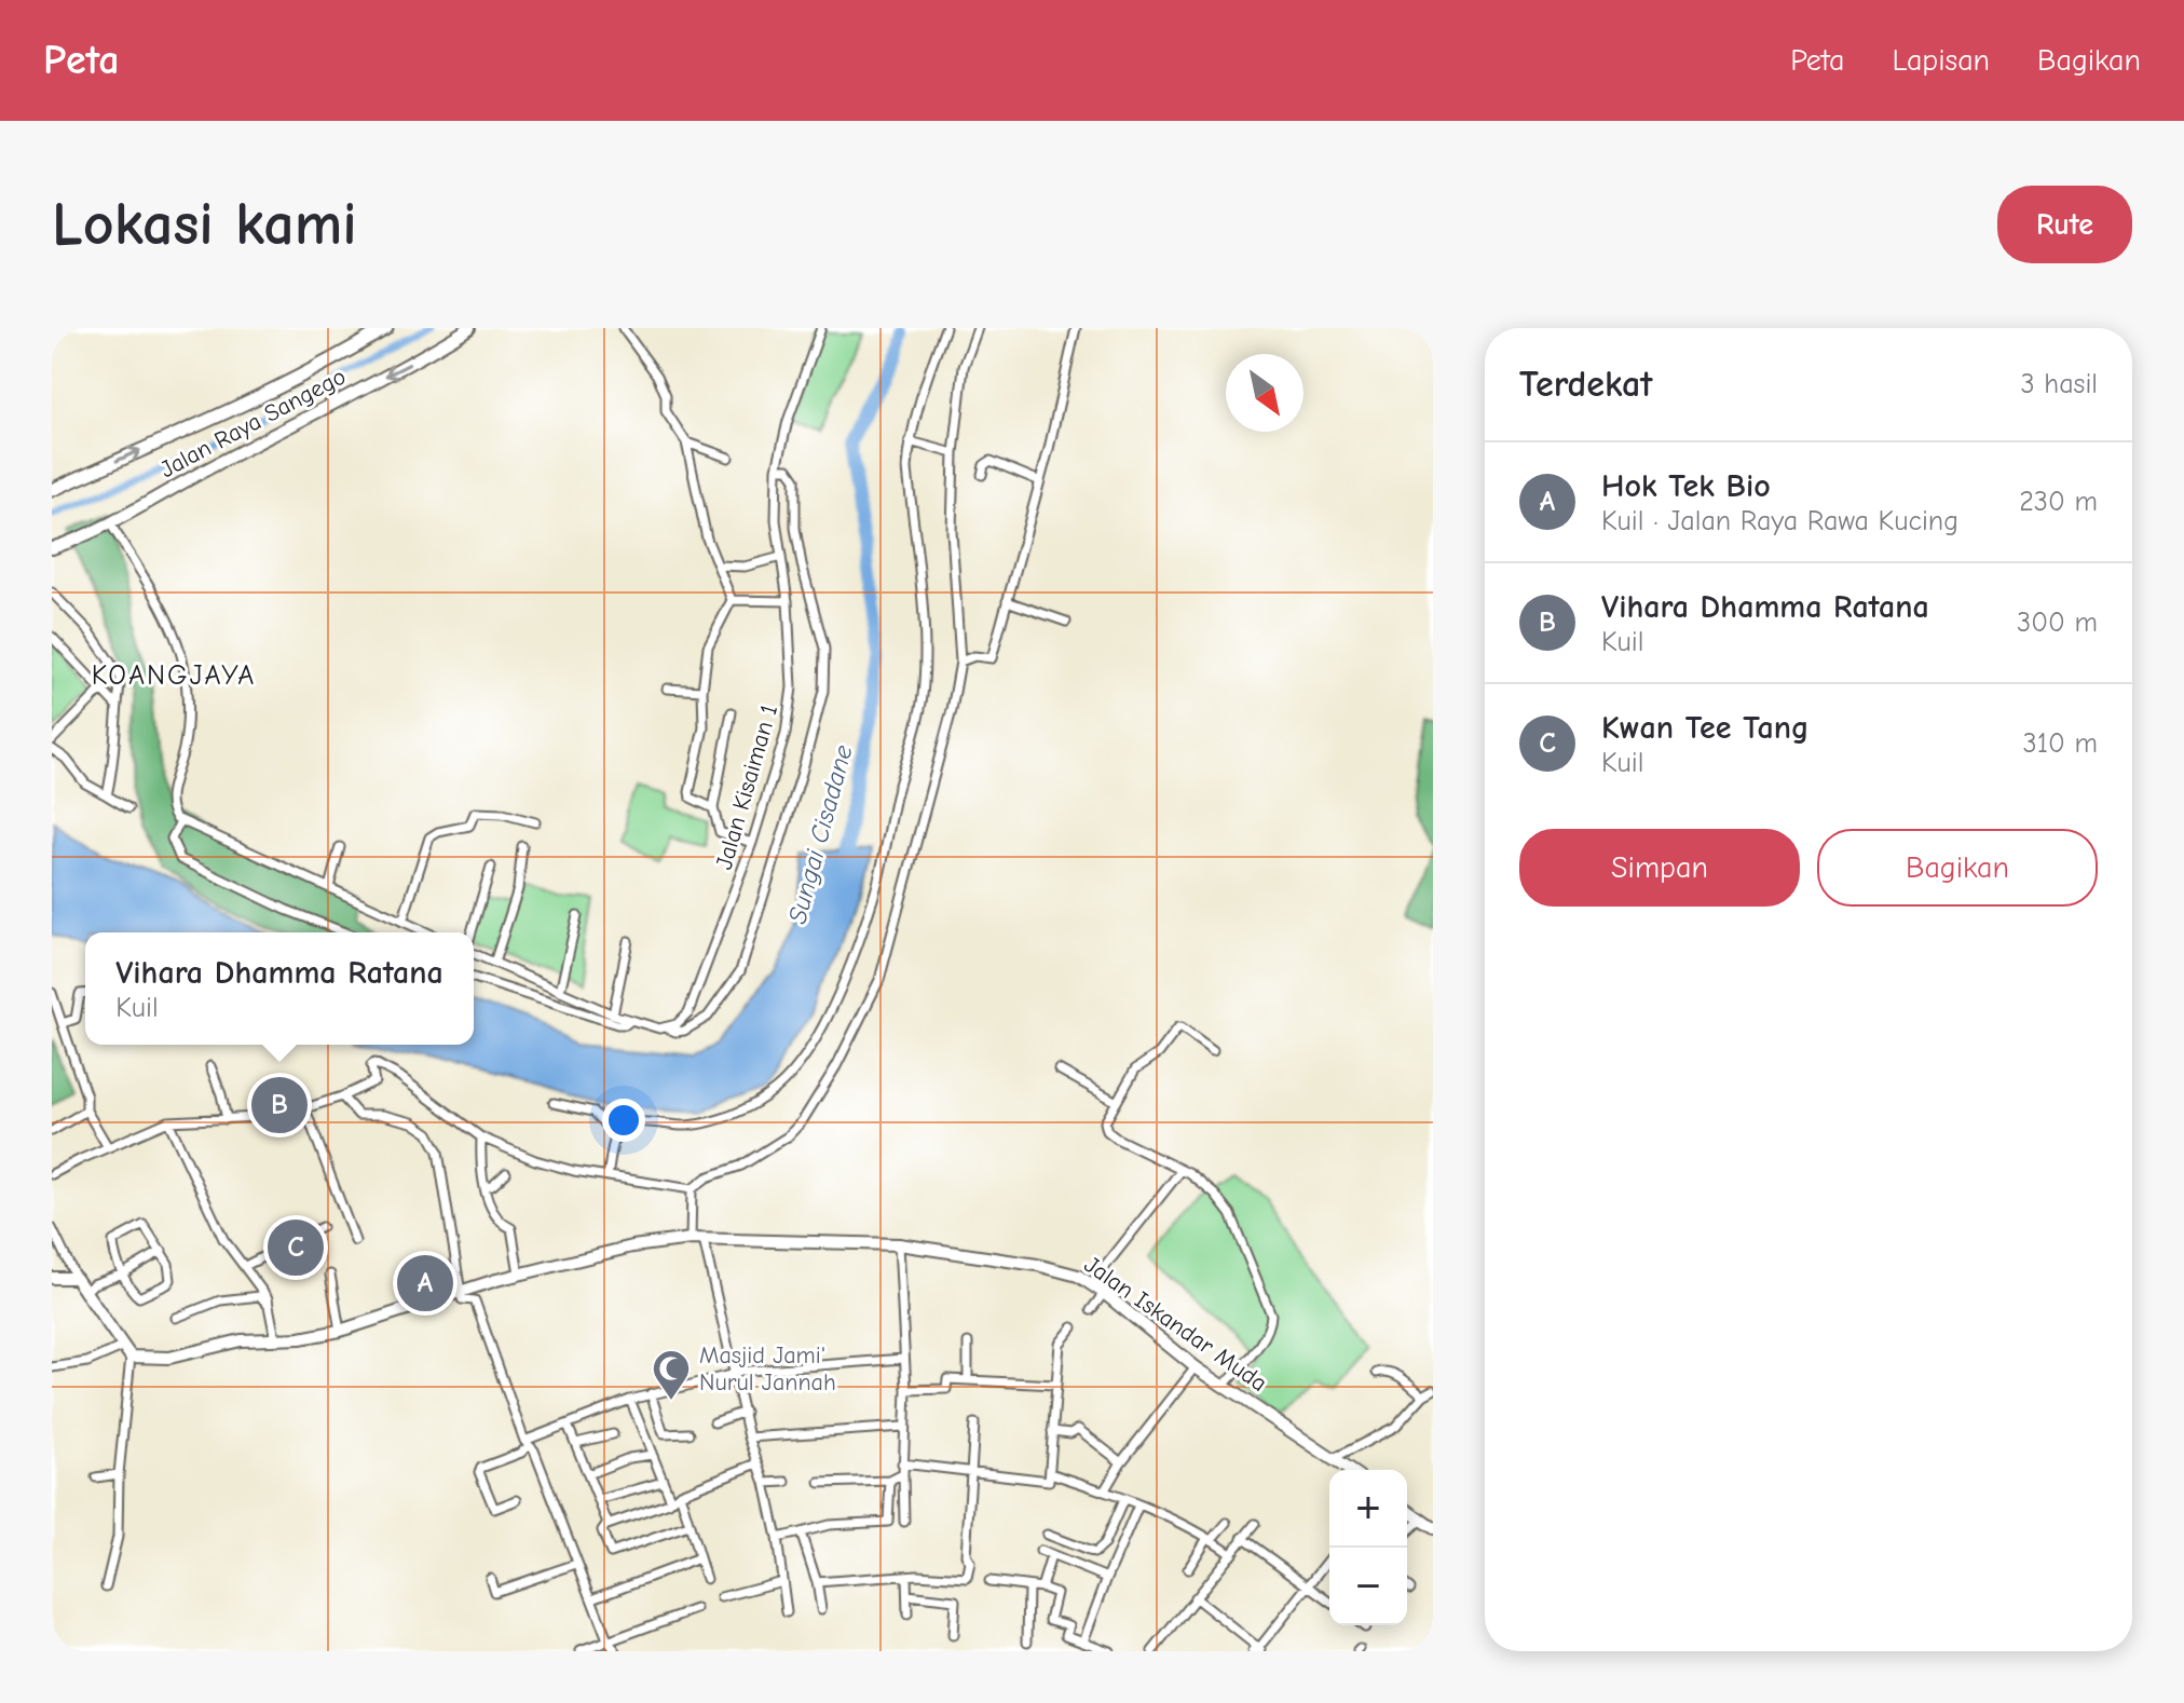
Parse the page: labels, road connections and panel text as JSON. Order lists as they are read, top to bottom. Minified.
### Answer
{"streets":{"street":["Jalan Raya Sangego","Jalan Kisaiman 1","Jalan Iskandar Muda"]},"one_way":["Jalan Raya Sangego"],"districts":["KOANGJAYA"],"water":["Sungai Cisadane"],"places":{"mosque":["Masjid Jami' Nurul Jannah"]},"north":"bottom right","page":{"header":"Peta","nav":["Peta","Lapisan","Bagikan"],"buttons":["Rute",["Simpan","Bagikan"]],"title":"Lokasi kami","heading":["Terdekat","3 hasil"],"list":[{"mark":"A","name":"Hok Tek Bio","note":"Kuil · Jalan Raya Rawa Kucing","value":"230 m"},{"mark":"B","name":"Vihara Dhamma Ratana","note":"Kuil","value":"300 m"},{"mark":"C","name":"Kwan Tee Tang","note":"Kuil","value":"310 m"}],"popup":["Vihara Dhamma Ratana","Kuil"],"pins":["B","C","A"],"map_buttons":["+","−"]}}
